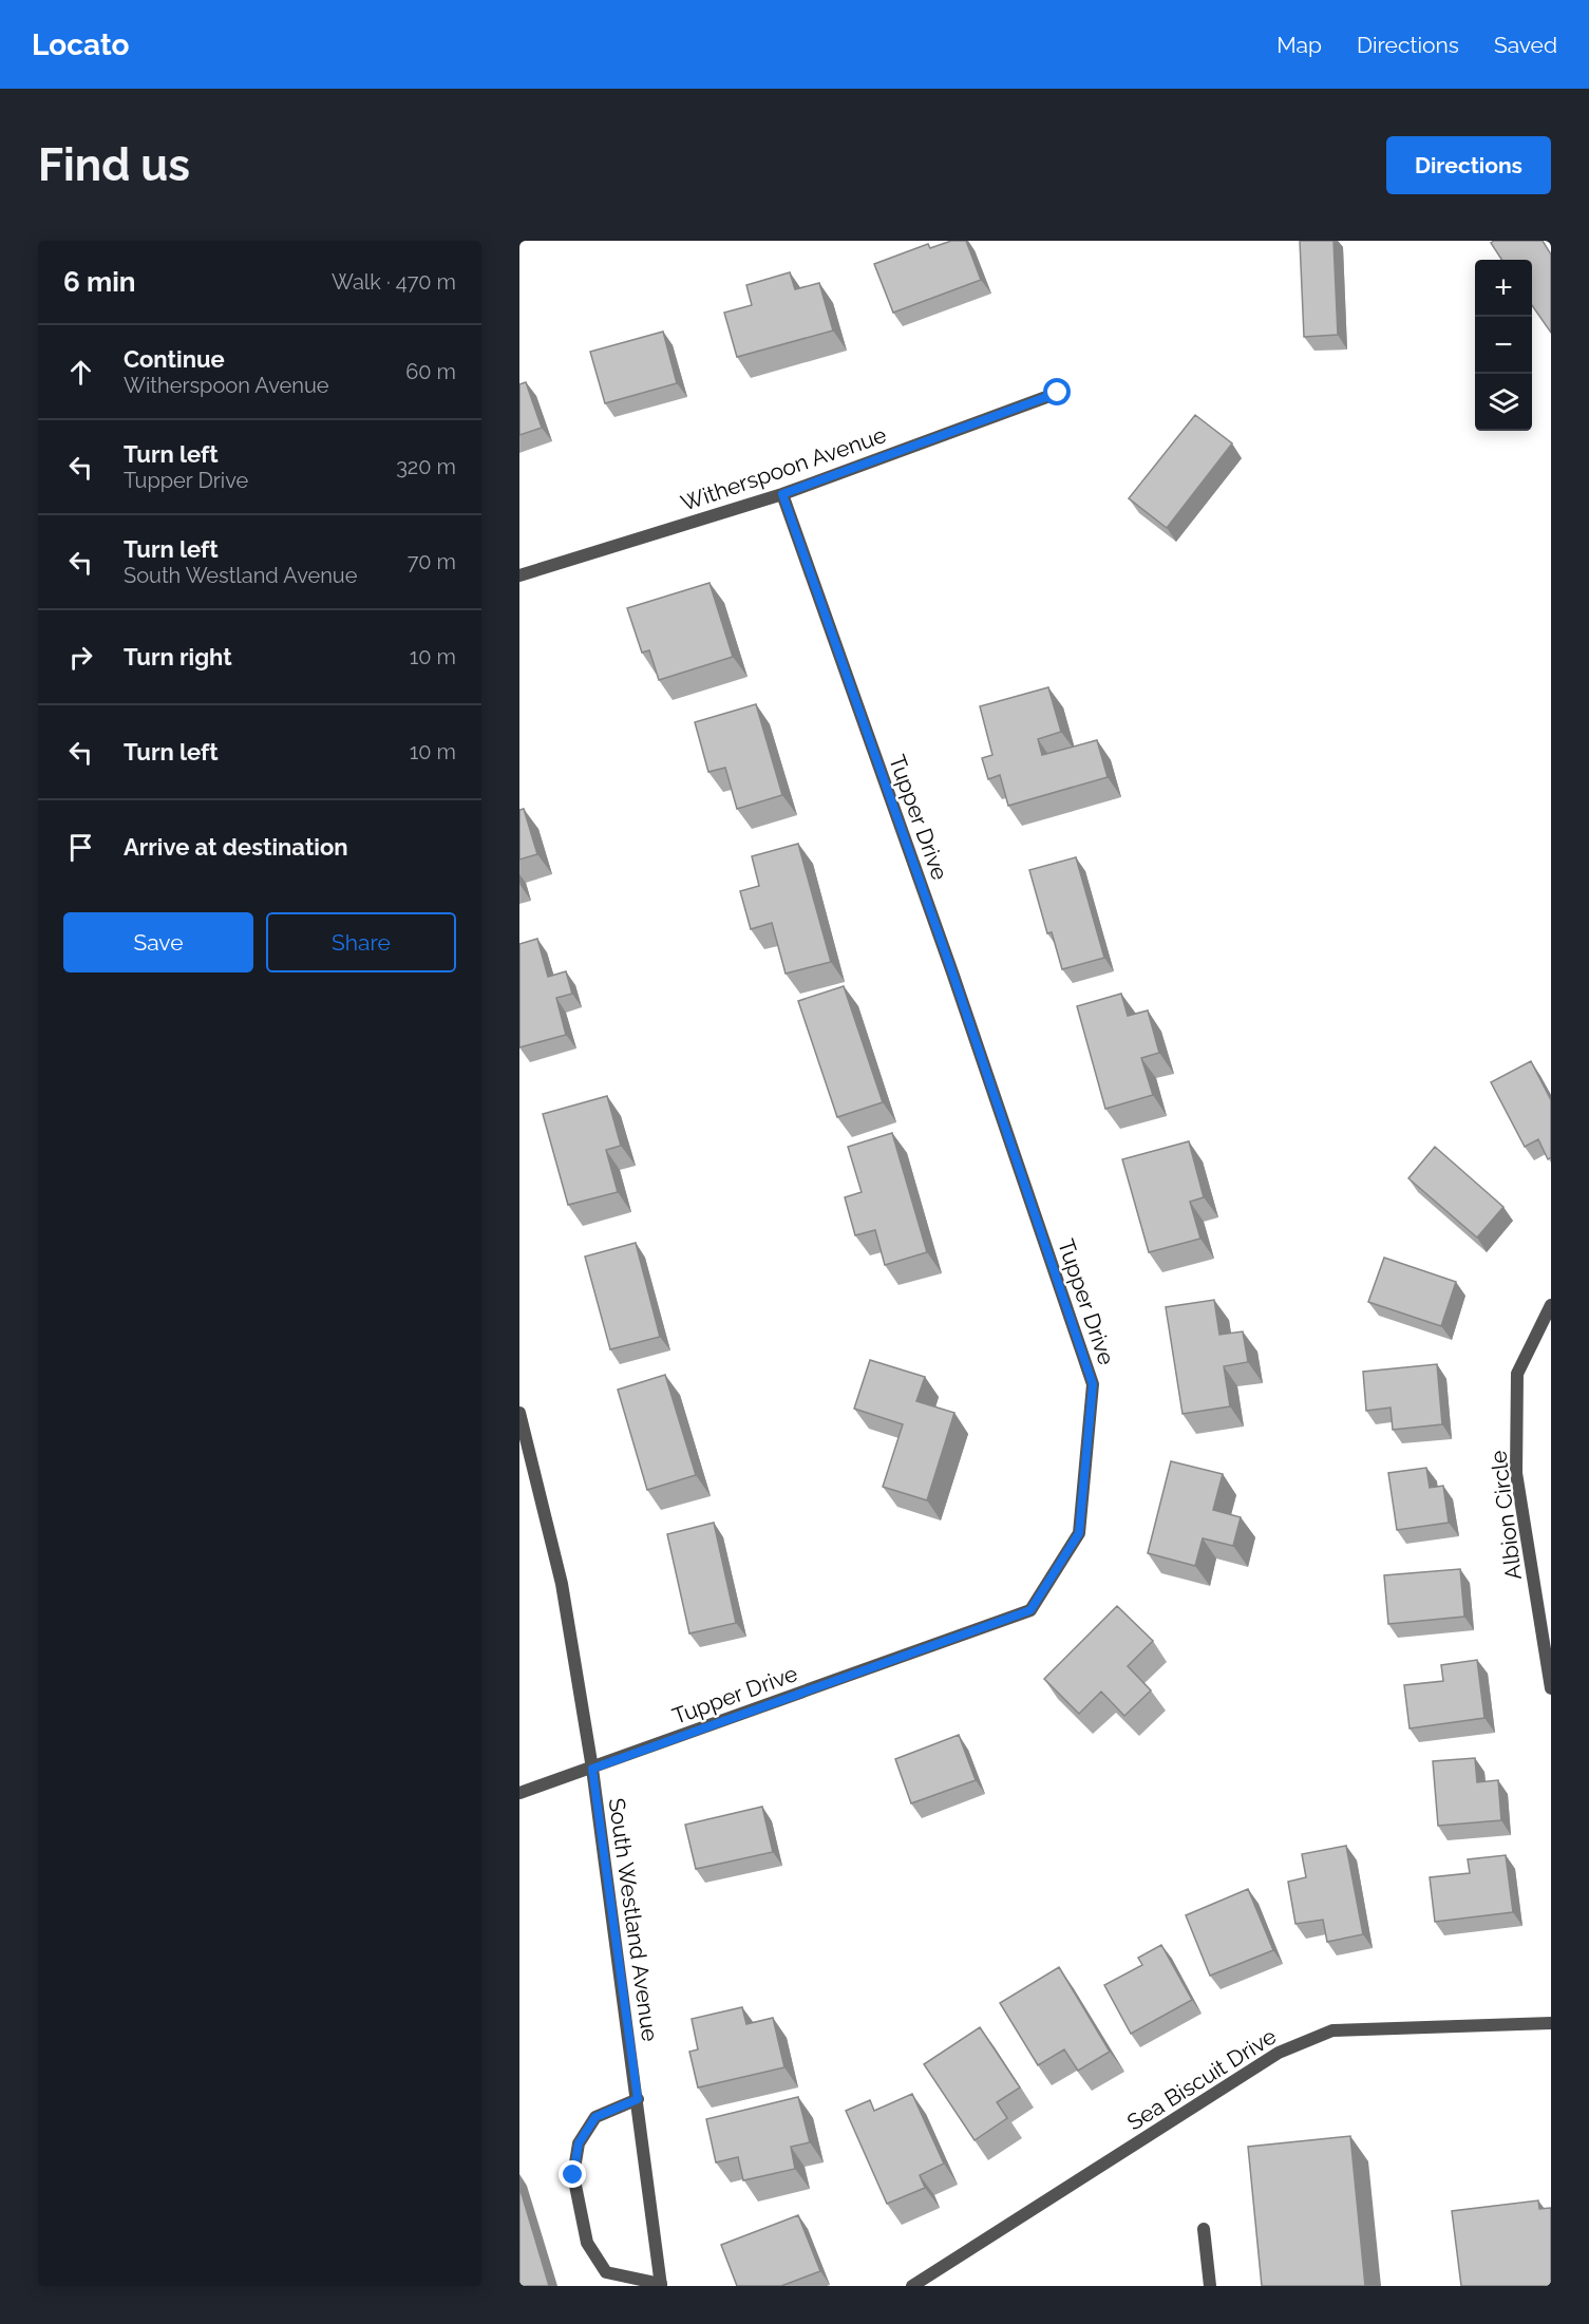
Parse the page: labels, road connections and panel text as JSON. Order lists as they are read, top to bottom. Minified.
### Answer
{"streets":{"street":["Witherspoon Avenue","Tupper Drive","Albion Circle","South Westland Avenue","Sea Biscuit Drive"]},"crossings":[["Witherspoon Avenue","Tupper Drive"],["Tupper Drive","South Westland Avenue"]],"page":{"header":"Locato","nav":["Map","Directions","Saved"],"buttons":["Directions",["Save","Share"]],"title":"Find us","heading":["6 min","Walk · 470 m"],"map_buttons":["+","−"],"list":[["Continue","Witherspoon Avenue","60 m"],["Turn left","Tupper Drive","320 m"],["Turn left","South Westland Avenue","70 m"],["Turn right","10 m"],["Turn left","10 m"],"Arrive at destination"]}}
